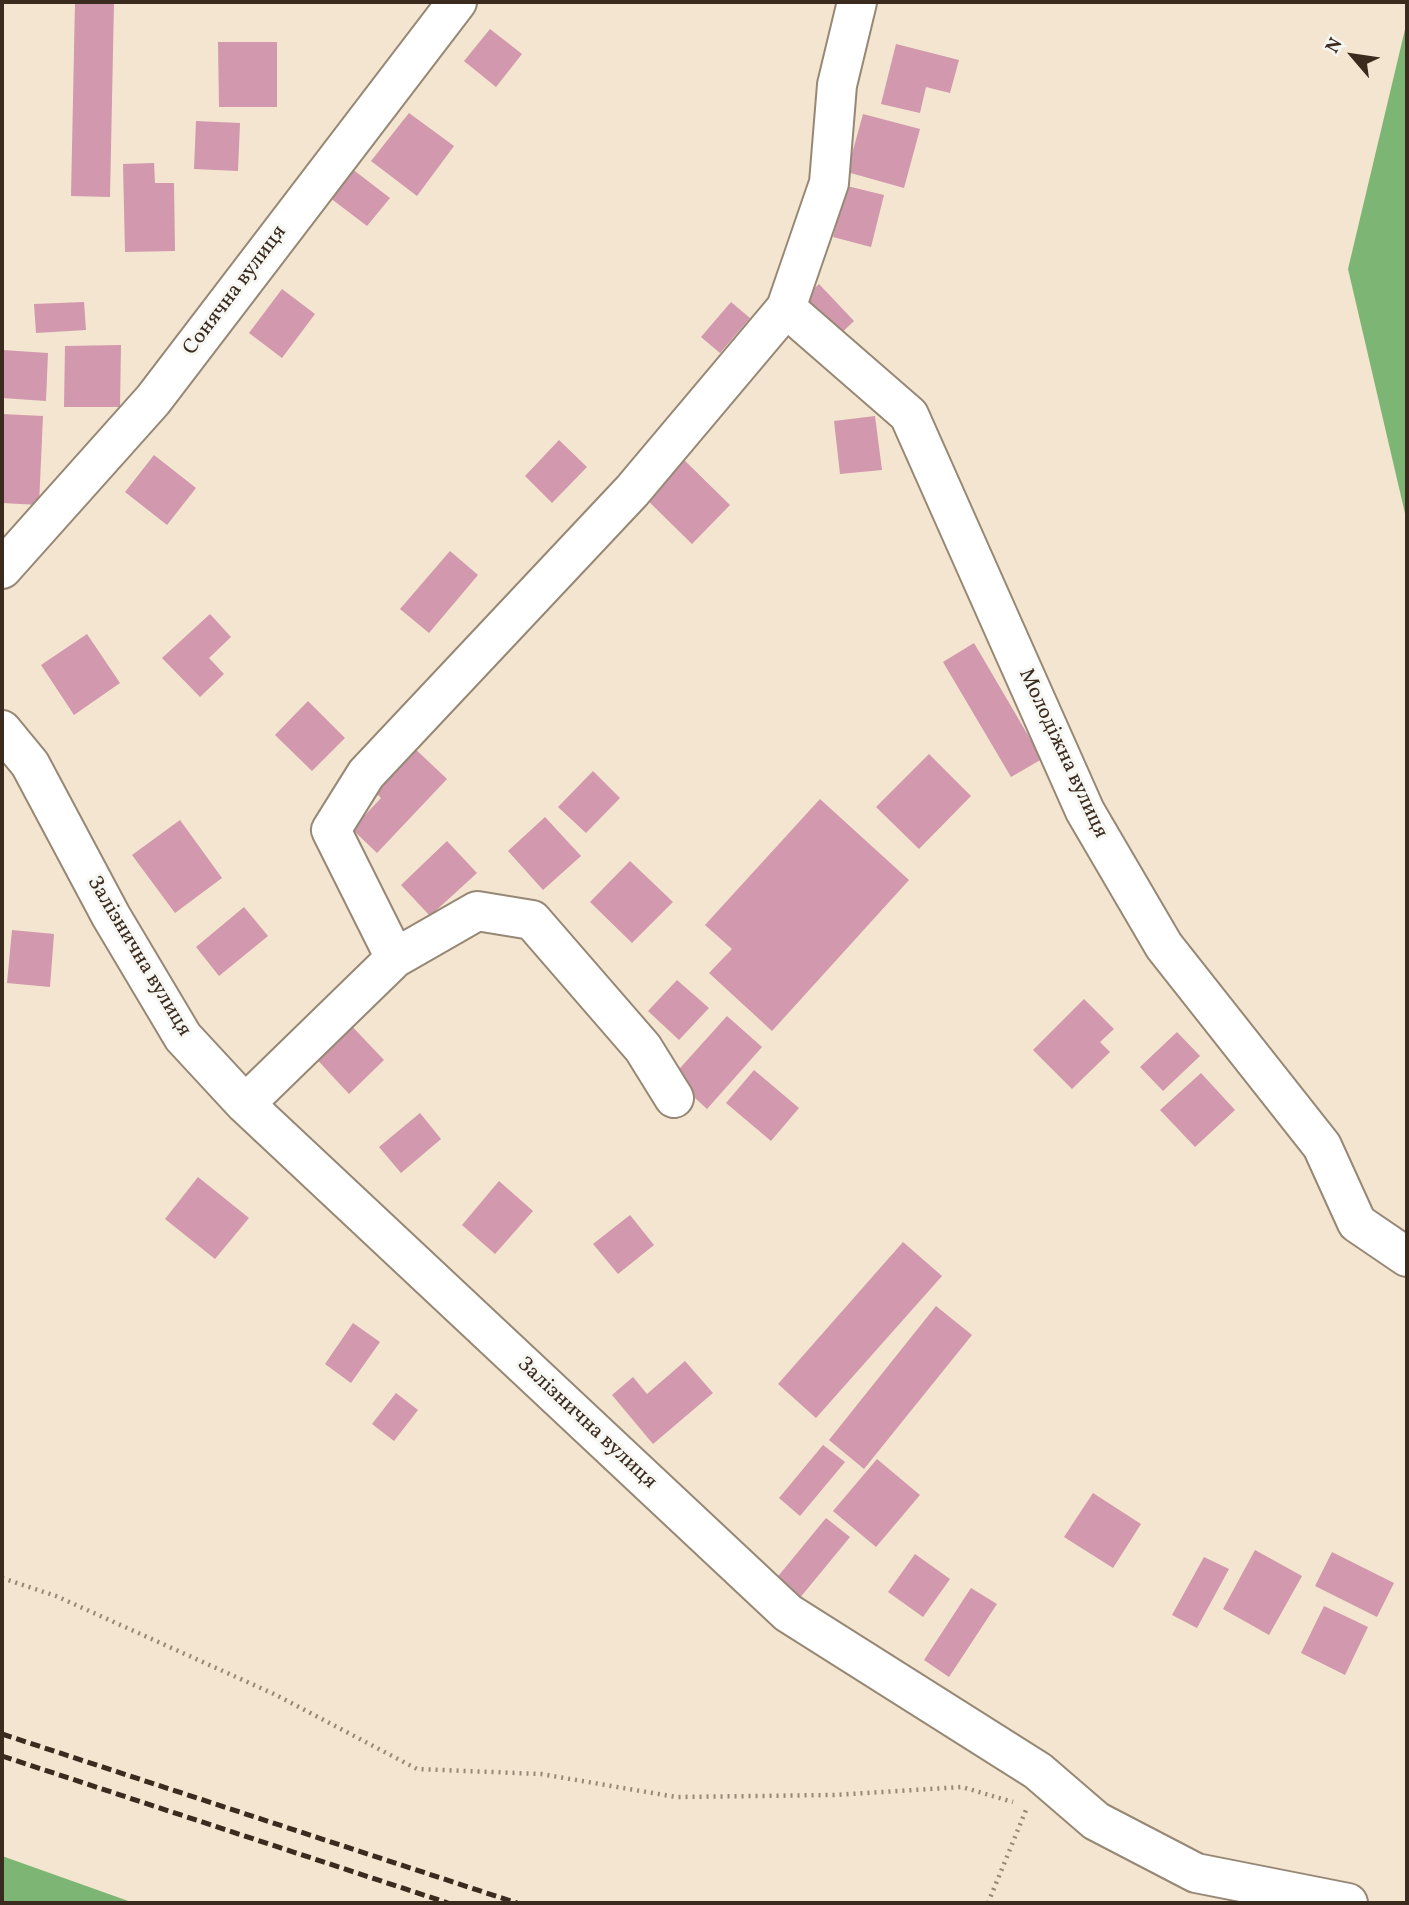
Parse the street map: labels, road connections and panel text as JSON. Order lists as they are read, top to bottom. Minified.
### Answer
{"streets":{"street":["Сонячна вулиця","Молодіжна вулиця","Залізнична вулиця"]},"north":"top left"}
